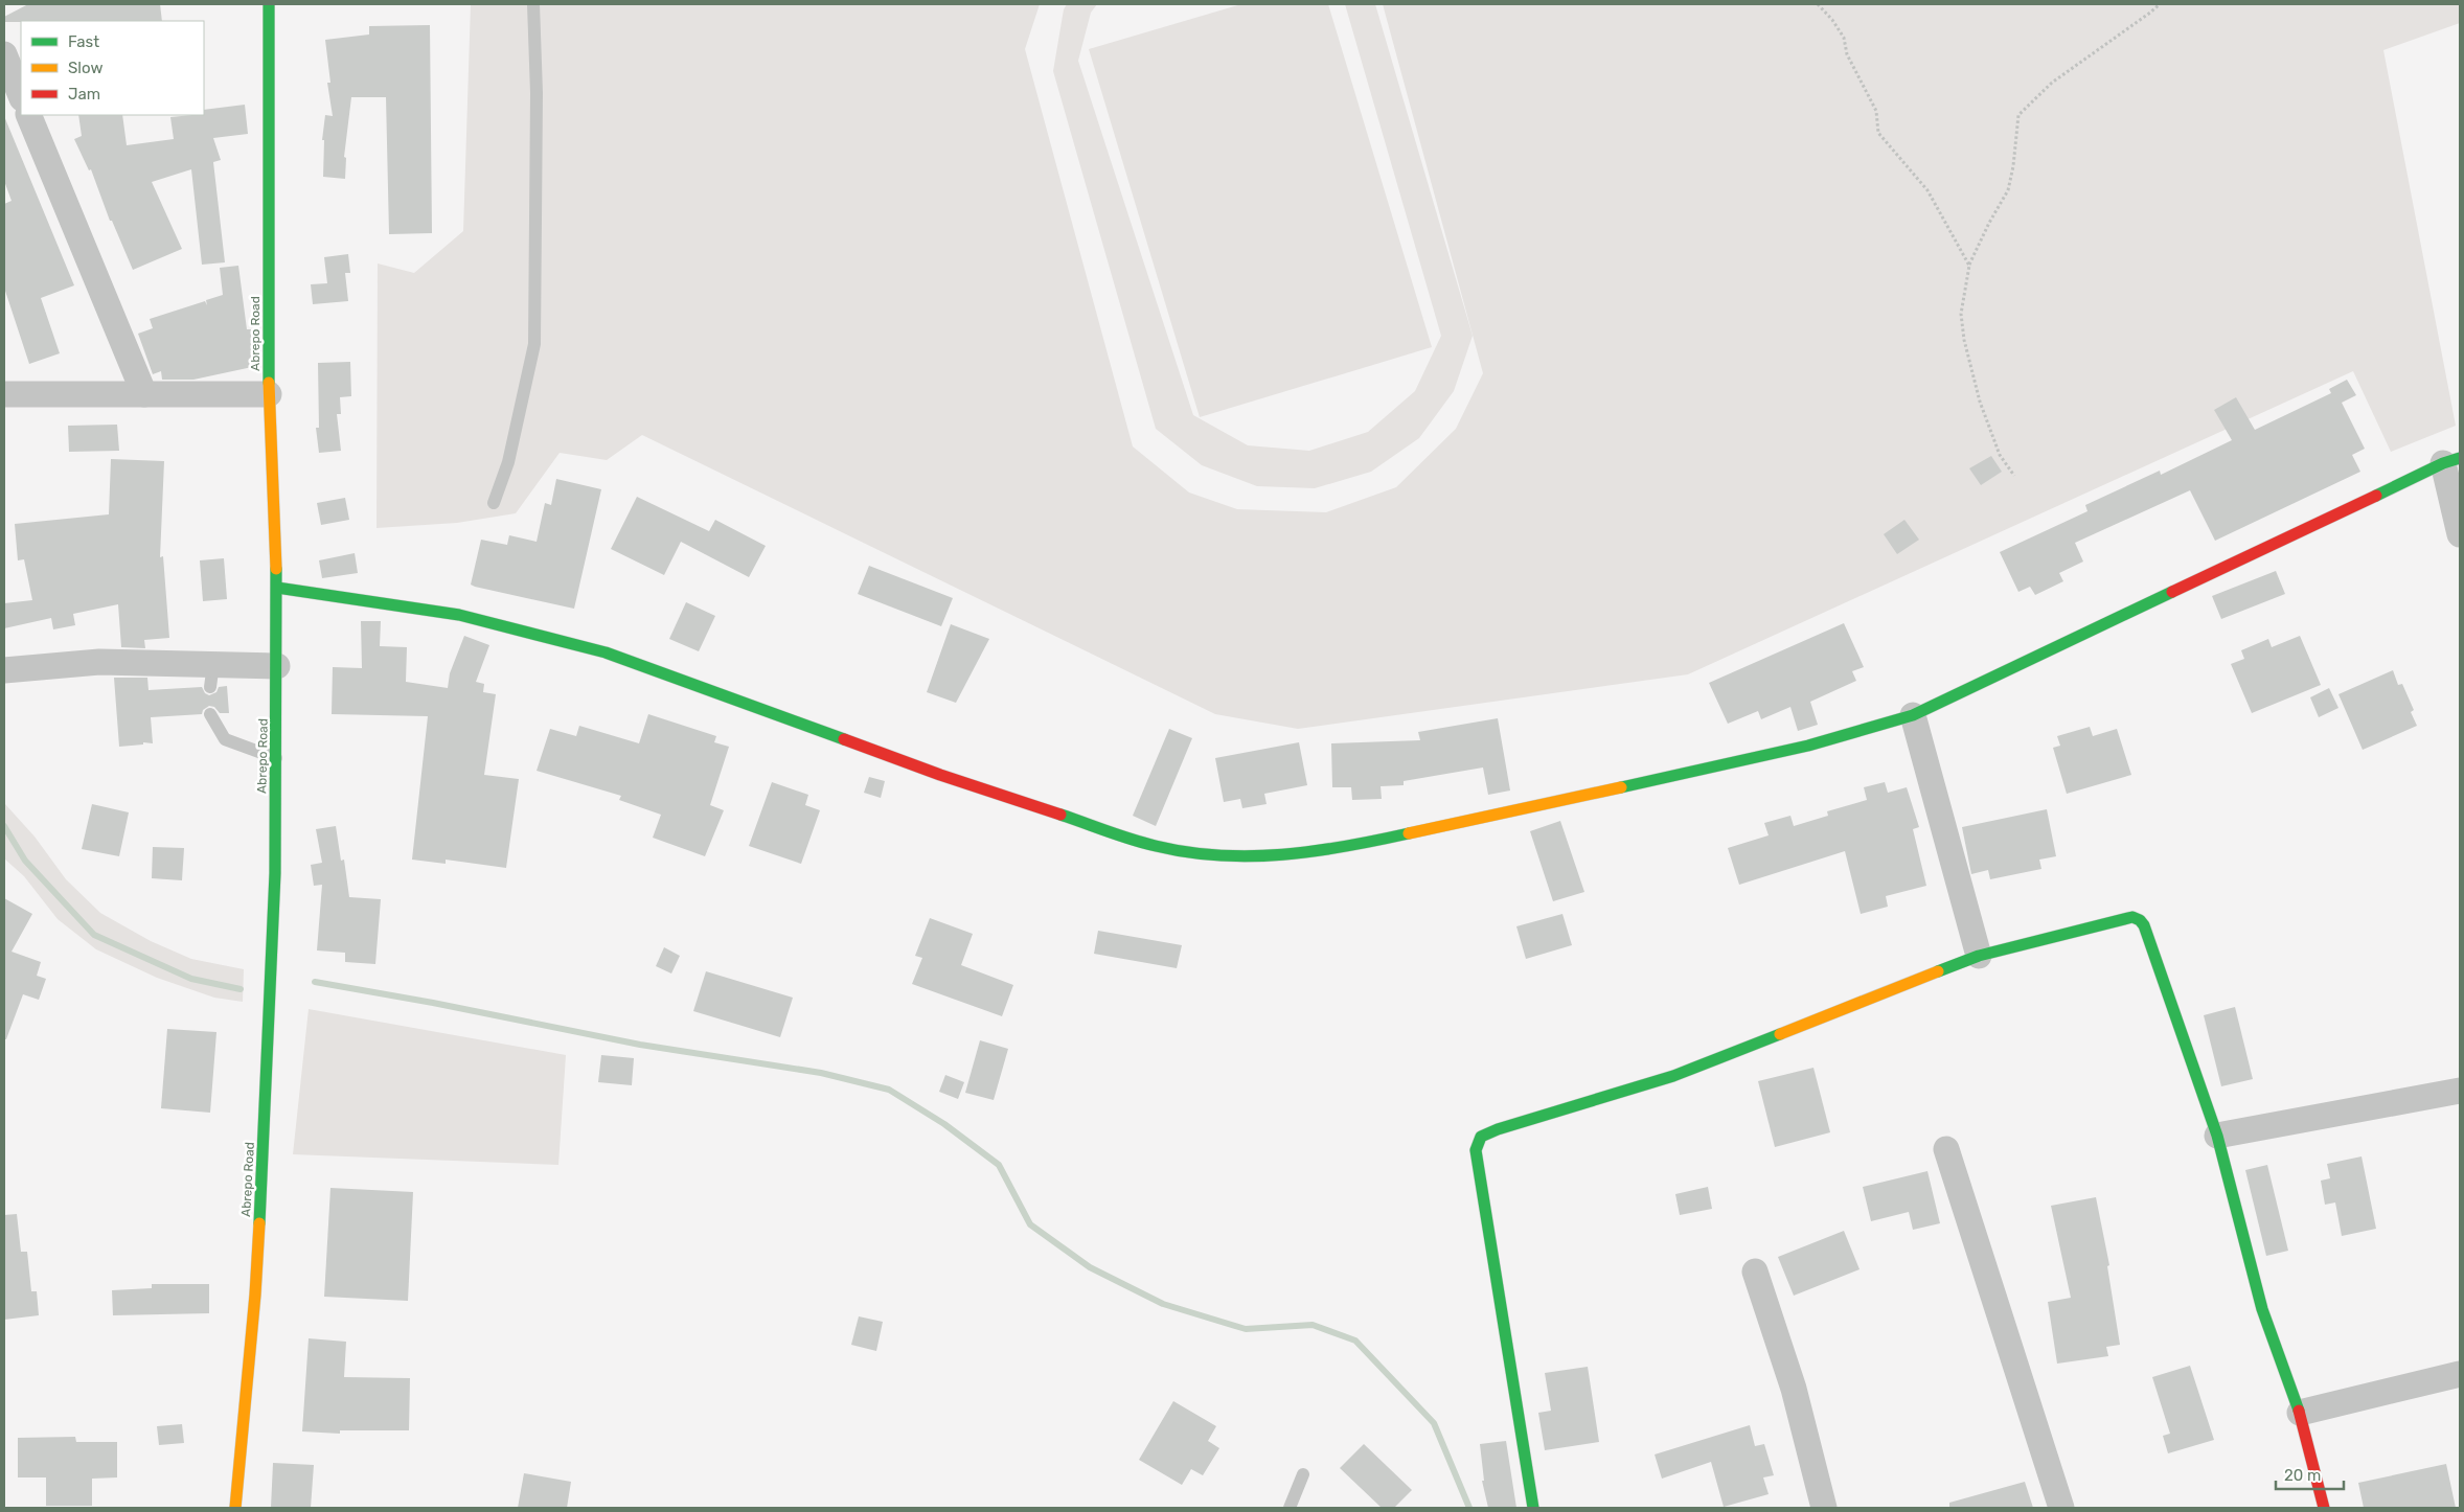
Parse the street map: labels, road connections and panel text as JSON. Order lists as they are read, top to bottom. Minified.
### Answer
{"streets":{"street":["Abrepo Road"]},"legend":["Fast","Slow","Jam"],"scale_bar":"20 m"}
